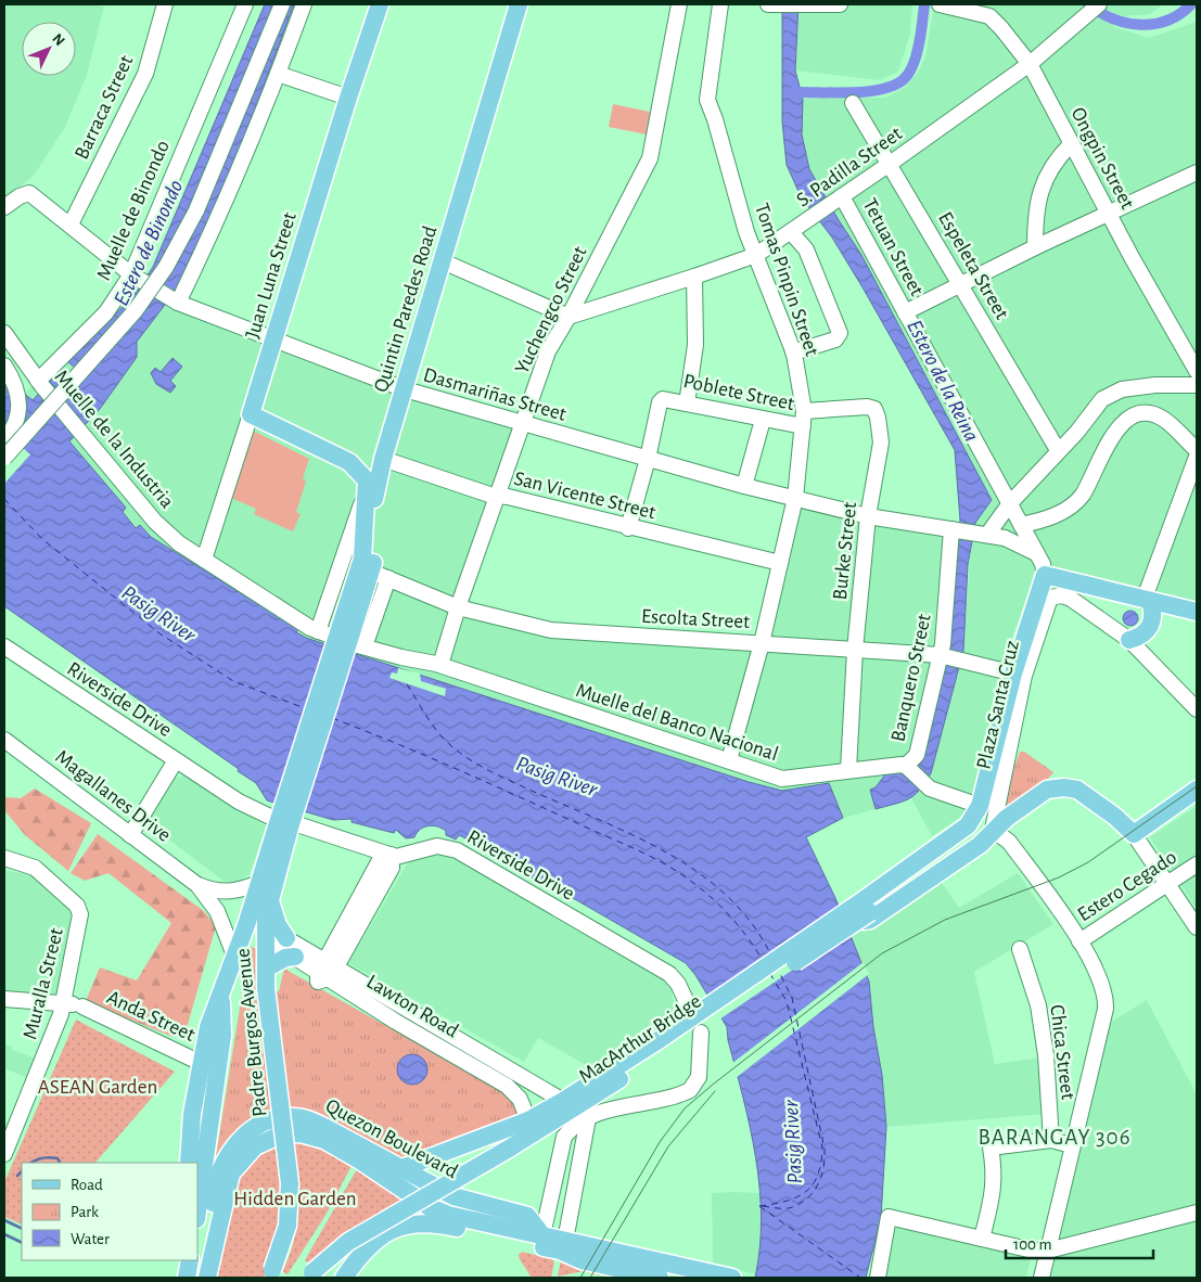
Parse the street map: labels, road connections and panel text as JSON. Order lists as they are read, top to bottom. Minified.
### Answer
{"streets":{"main road":["Juan Luna Street","Quintin Paredes Road","Plaza Santa Cruz","Padre Burgos Avenue","MacArthur Bridge","Quezon Boulevard"],"street":["Barraca Street","Ongpin Street","S. Padilla Street","Muelle de Binondo","Tetuan Street","Espeleta Street","Tomas Pinpin Street","Yuchengco Street","Poblete Street","Dasmariñas Street","Muelle de la Industria","San Vicente Street","Burke Street","Escolta Street","Banquero Street","Riverside Drive","Muelle del Banco Nacional","Magallanes Drive","Estero Cegado","Muralla Street","Lawton Road","Anda Street","Chica Street"]},"crossings":[["Barraca Street","Dasmariñas Street"],["Ongpin Street","S. Padilla Street"],["S. Padilla Street","Tetuan Street"],["S. Padilla Street","Espeleta Street"],["S. Padilla Street","Tomas Pinpin Street"],["S. Padilla Street","Yuchengco Street"],["Muelle de Binondo","Dasmariñas Street"],["Muelle de Binondo","Muelle de la Industria"],["Tetuan Street","Dasmariñas Street"],["Tetuan Street","Plaza Santa Cruz"],["Juan Luna Street","Dasmariñas Street"],["Juan Luna Street","Muelle de la Industria"],["Juan Luna Street","Muelle del Banco Nacional"],["Tomas Pinpin Street","Poblete Street"],["Tomas Pinpin Street","Dasmariñas Street"],["Tomas Pinpin Street","San Vicente Street"],["Tomas Pinpin Street","Burke Street"],["Tomas Pinpin Street","Escolta Street"],["Tomas Pinpin Street","Muelle del Banco Nacional"],["Quintin Paredes Road","Dasmariñas Street"],["Quintin Paredes Road","San Vicente Street"],["Quintin Paredes Road","Escolta Street"],["Quintin Paredes Road","Muelle del Banco Nacional"],["Quintin Paredes Road","Padre Burgos Avenue"],["Yuchengco Street","Dasmariñas Street"],["Yuchengco Street","San Vicente Street"],["Yuchengco Street","Escolta Street"],["Yuchengco Street","Muelle del Banco Nacional"],["Poblete Street","Dasmariñas Street"],["Dasmariñas Street","Burke Street"],["Dasmariñas Street","Banquero Street"],["Muelle de la Industria","Muelle del Banco Nacional"],["Burke Street","Escolta Street"],["Burke Street","Muelle del Banco Nacional"],["Escolta Street","Banquero Street"],["Escolta Street","Plaza Santa Cruz"],["Banquero Street","Muelle del Banco Nacional"],["Riverside Drive","Padre Burgos Avenue"],["Plaza Santa Cruz","MacArthur Bridge"],["Muelle del Banco Nacional","Padre Burgos Avenue"],["Magallanes Drive","Padre Burgos Avenue"],["Muralla Street","Anda Street"],["Lawton Road","Padre Burgos Avenue"],["Lawton Road","MacArthur Bridge"],["Anda Street","Padre Burgos Avenue"],["MacArthur Bridge","Quezon Boulevard"]],"districts":["BARANGAY 306"],"water":["Estero de Binondo","Estero de la Reina","Pasig River"],"parks":["ASEAN Garden","Hidden Garden"],"legend":["Road","Park","Water"],"scale_bar":"100 m","north":"top right"}
